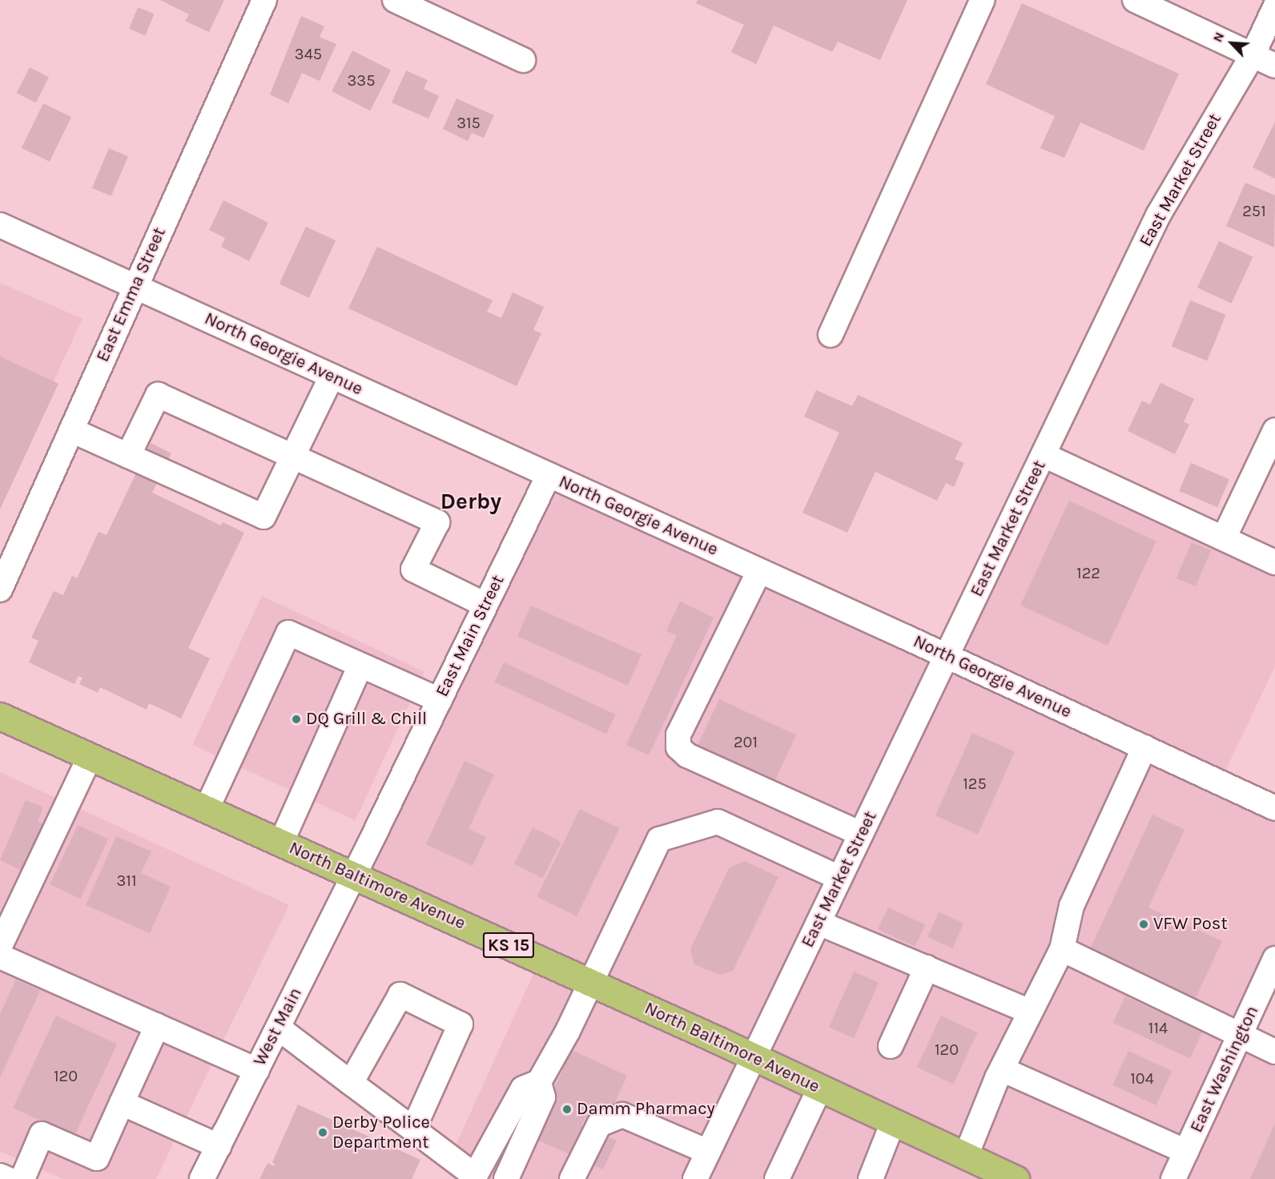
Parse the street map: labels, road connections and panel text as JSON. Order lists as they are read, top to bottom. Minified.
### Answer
{"streets":{"main road":["North Baltimore Avenue","KS 15"],"street":["East Market Street","East Emma Street","North Georgie Avenue","East Main Street","West Main","East Washington"]},"crossings":[["East Market Street","North Georgie Avenue"],["East Market Street","North Baltimore Avenue"],["East Emma Street","North Georgie Avenue"],["North Georgie Avenue","East Main Street"],["East Main Street","North Baltimore Avenue"],["East Main Street","West Main"],["North Baltimore Avenue","West Main"]],"districts":["Derby"],"places":["DQ Grill & Chill","VFW Post","Damm Pharmacy","Derby Police Department"],"house_numbers":["345","335","315","251","122","201","125","311","114","120","120","104"],"north":"top left"}
